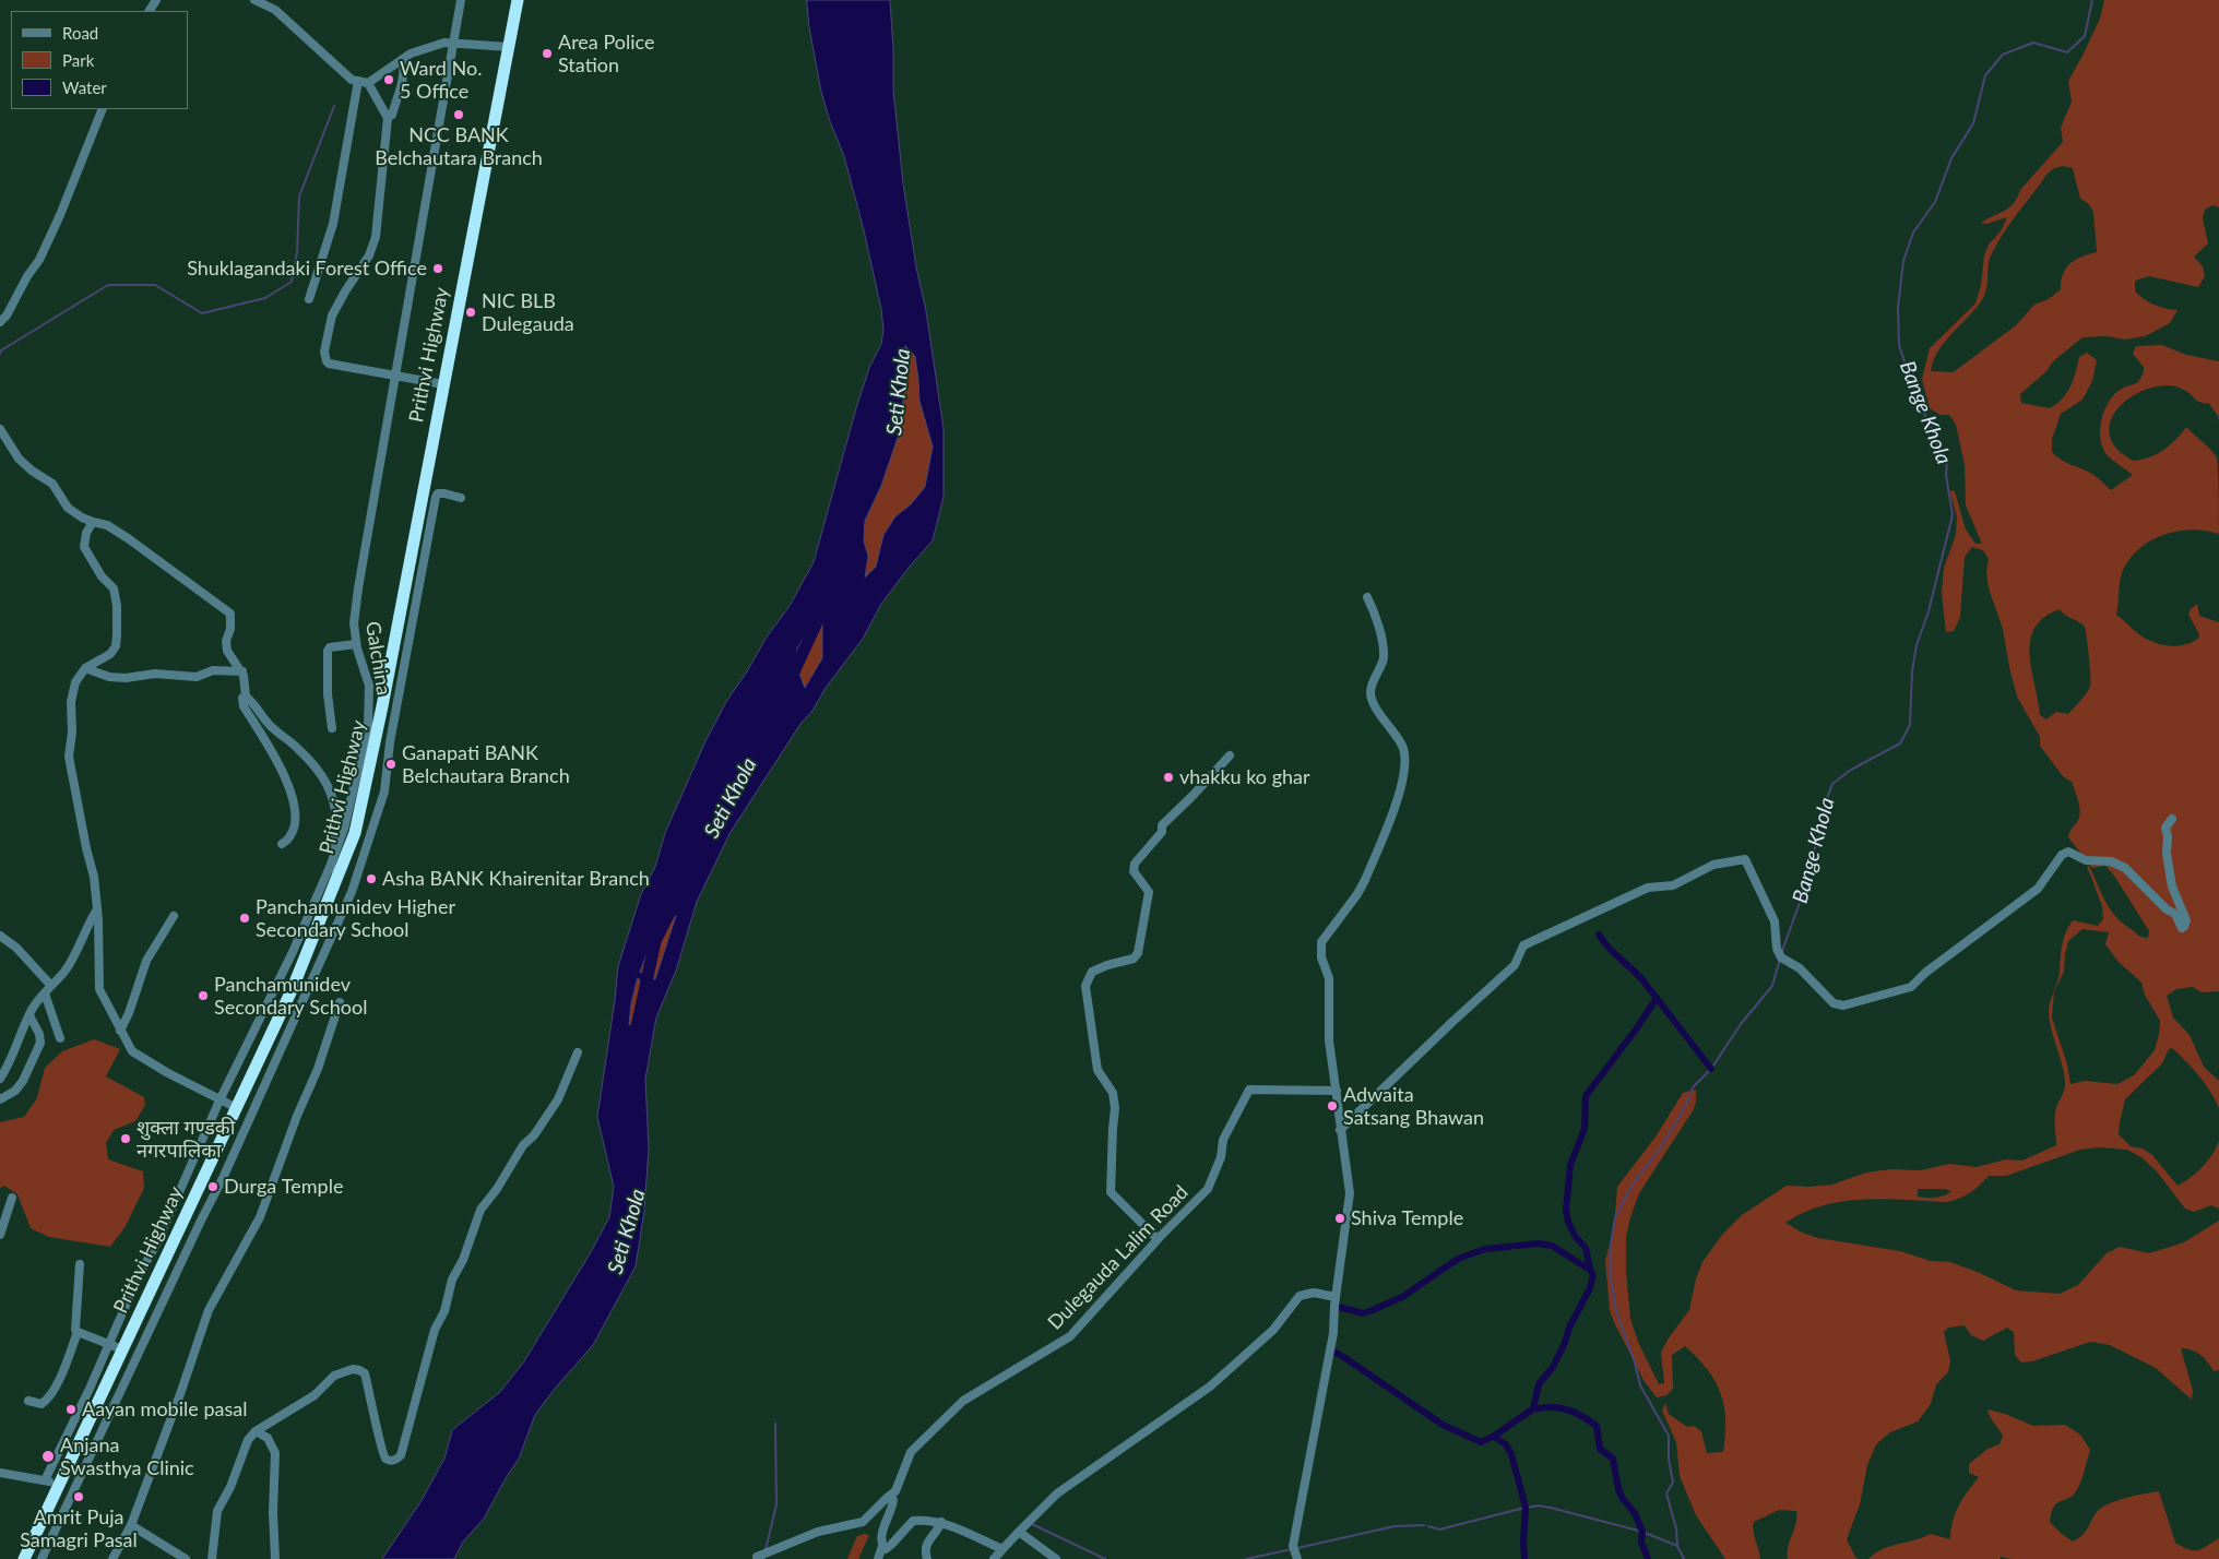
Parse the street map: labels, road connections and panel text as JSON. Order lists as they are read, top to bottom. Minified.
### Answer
{"streets":{"highway":["Prithvi Highway"],"street":["Galchina","Dulegauda Lalim Road"]},"crossings":[["Prithvi Highway","Galchina"]],"water":["Seti Khola","Bange Khola"],"places":["Area Police Station","Ward No. 5 Office","NCC BANK Belchautara Branch","Shuklagandaki Forest Office","NIC BLB Dulegauda","Ganapati BANK Belchautara Branch","vhakku ko ghar","Asha BANK Khairenitar Branch","Panchamunidev Higher Secondary School","Panchamunidev Secondary School","Adwaita Satsang Bhawan","शुक्ला गण्डकी नगरपालिका","Durga Temple","Shiva Temple","Aayan mobile pasal","Anjana Swasthya Clinic","Amrit Puja Samagri Pasal"],"legend":["Road","Park","Water"]}
